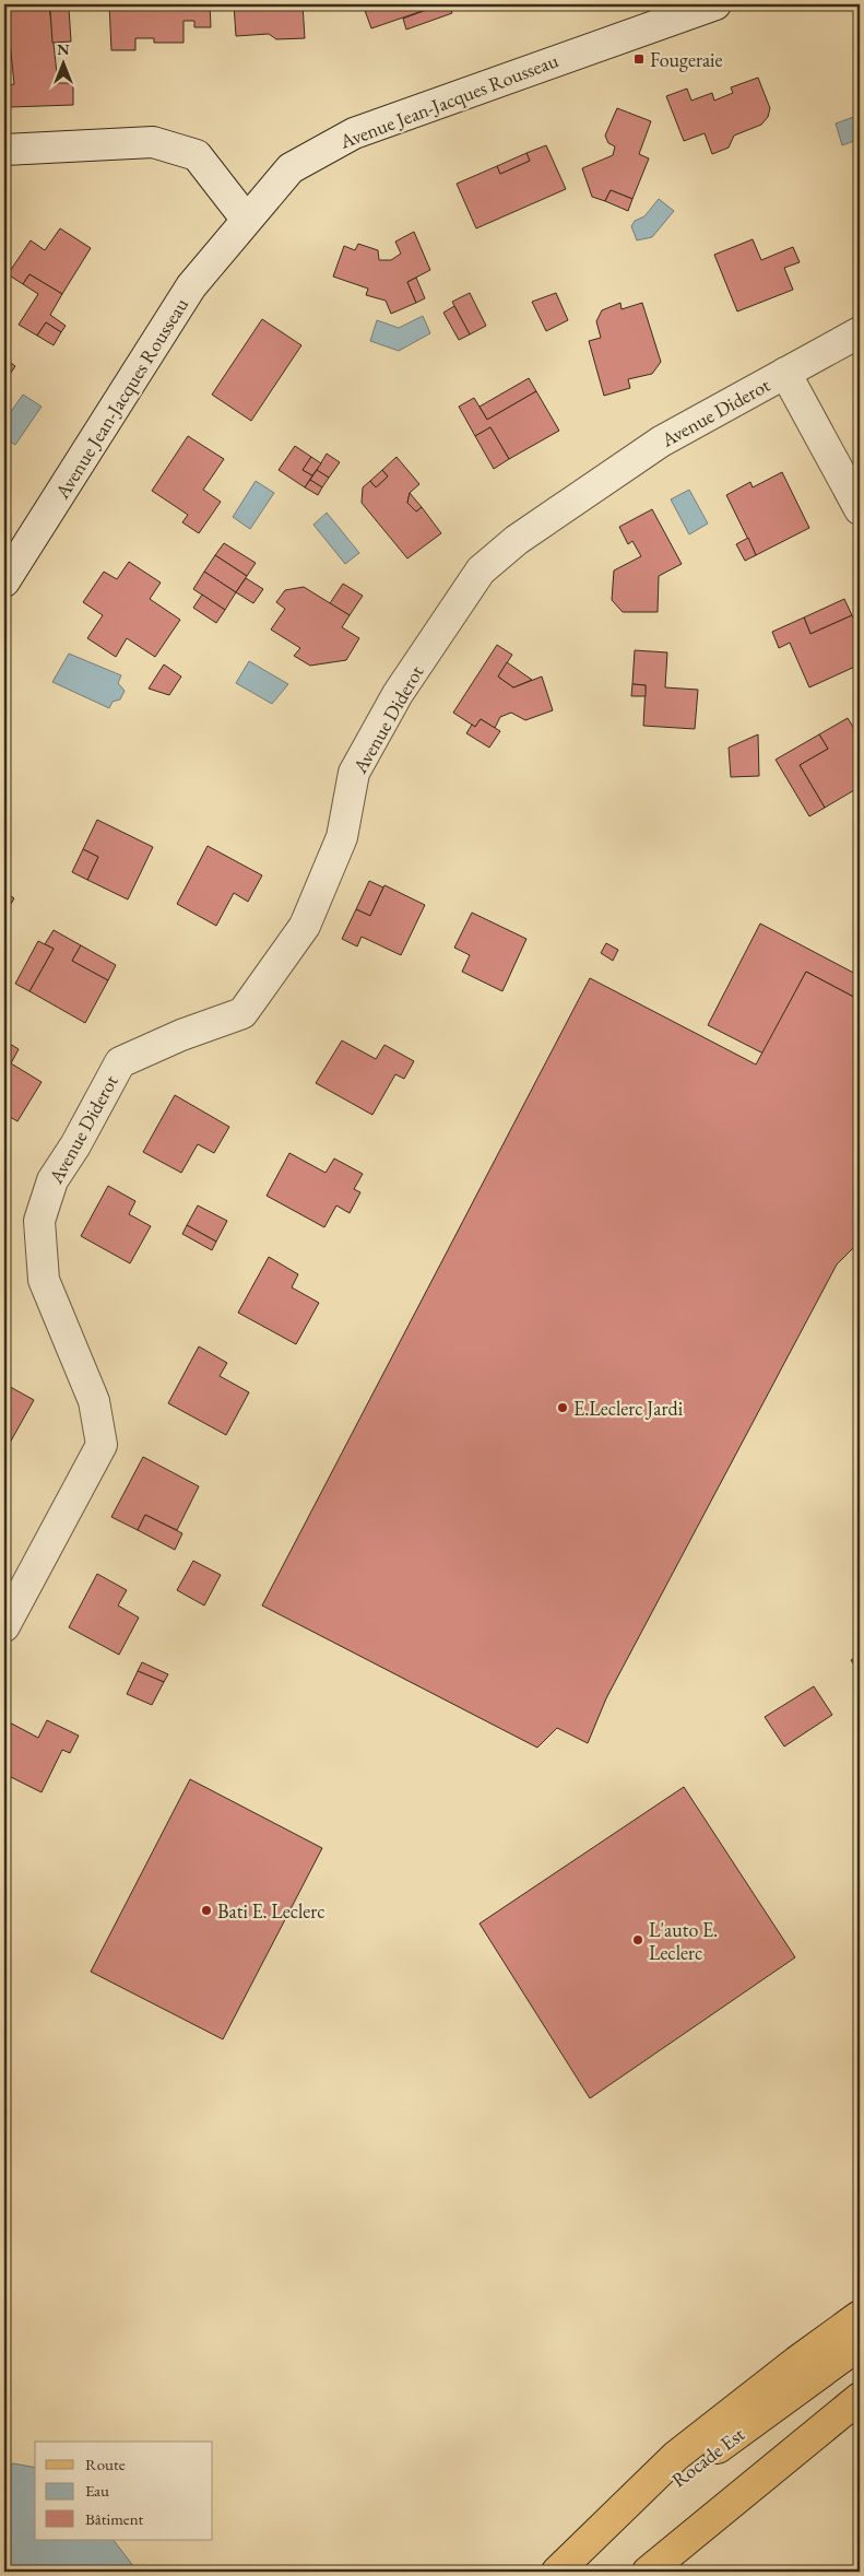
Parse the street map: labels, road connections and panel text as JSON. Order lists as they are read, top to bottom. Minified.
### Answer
{"streets":{"main road":["Rocade Est"],"street":["Avenue Jean-Jacques Rousseau","Avenue Diderot"]},"places":{"transit":["Fougeraie"],"other":["E.Leclerc Jardi","Bati E. Leclerc","L'auto E. Leclerc"]},"legend":["Route","Eau","Bâtiment"],"north":"top"}
